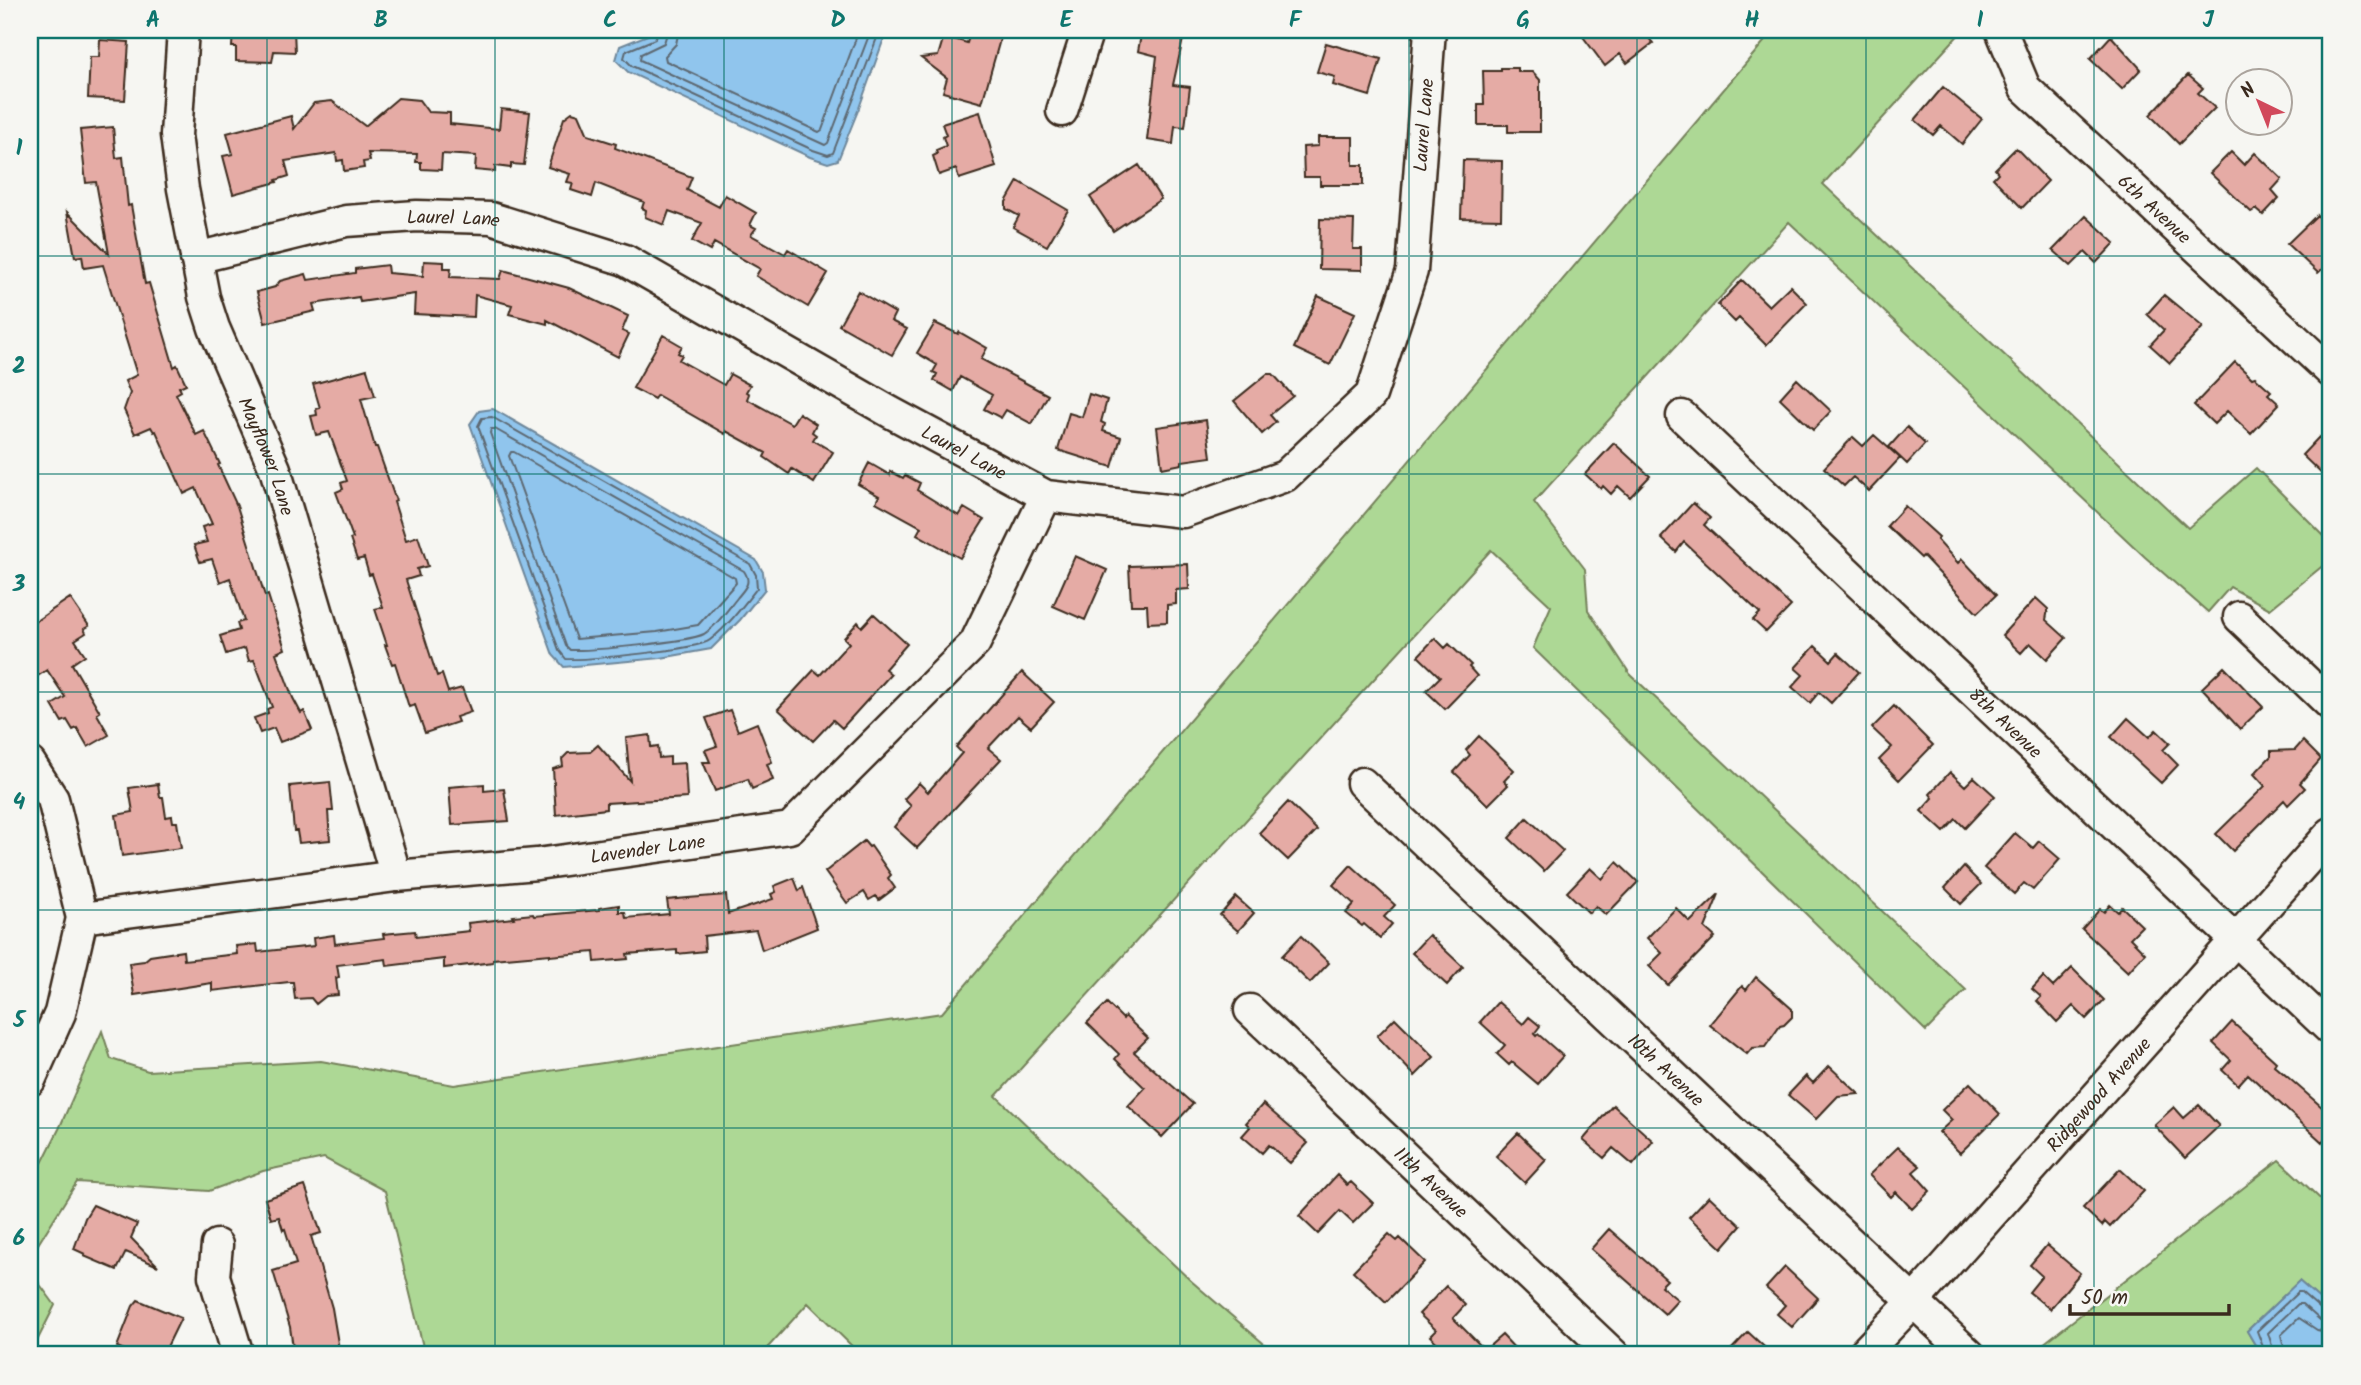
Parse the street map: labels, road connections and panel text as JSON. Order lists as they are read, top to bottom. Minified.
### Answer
{"streets":{"street":["Laurel Lane","6th Avenue","Mayflower Lane","8th Avenue","Lavender Lane","10th Avenue","Ridgewood Avenue","11th Avenue"]},"crossings":[["Laurel Lane","Mayflower Lane"],["Laurel Lane","Lavender Lane"],["Mayflower Lane","Lavender Lane"],["8th Avenue","Ridgewood Avenue"],["10th Avenue","Ridgewood Avenue"]],"scale_bar":"50 m","north":"top left","grid":{"columns":["A","B","C","D","E","F","G","H","I","J"],"rows":["1","2","3","4","5","6"]}}
